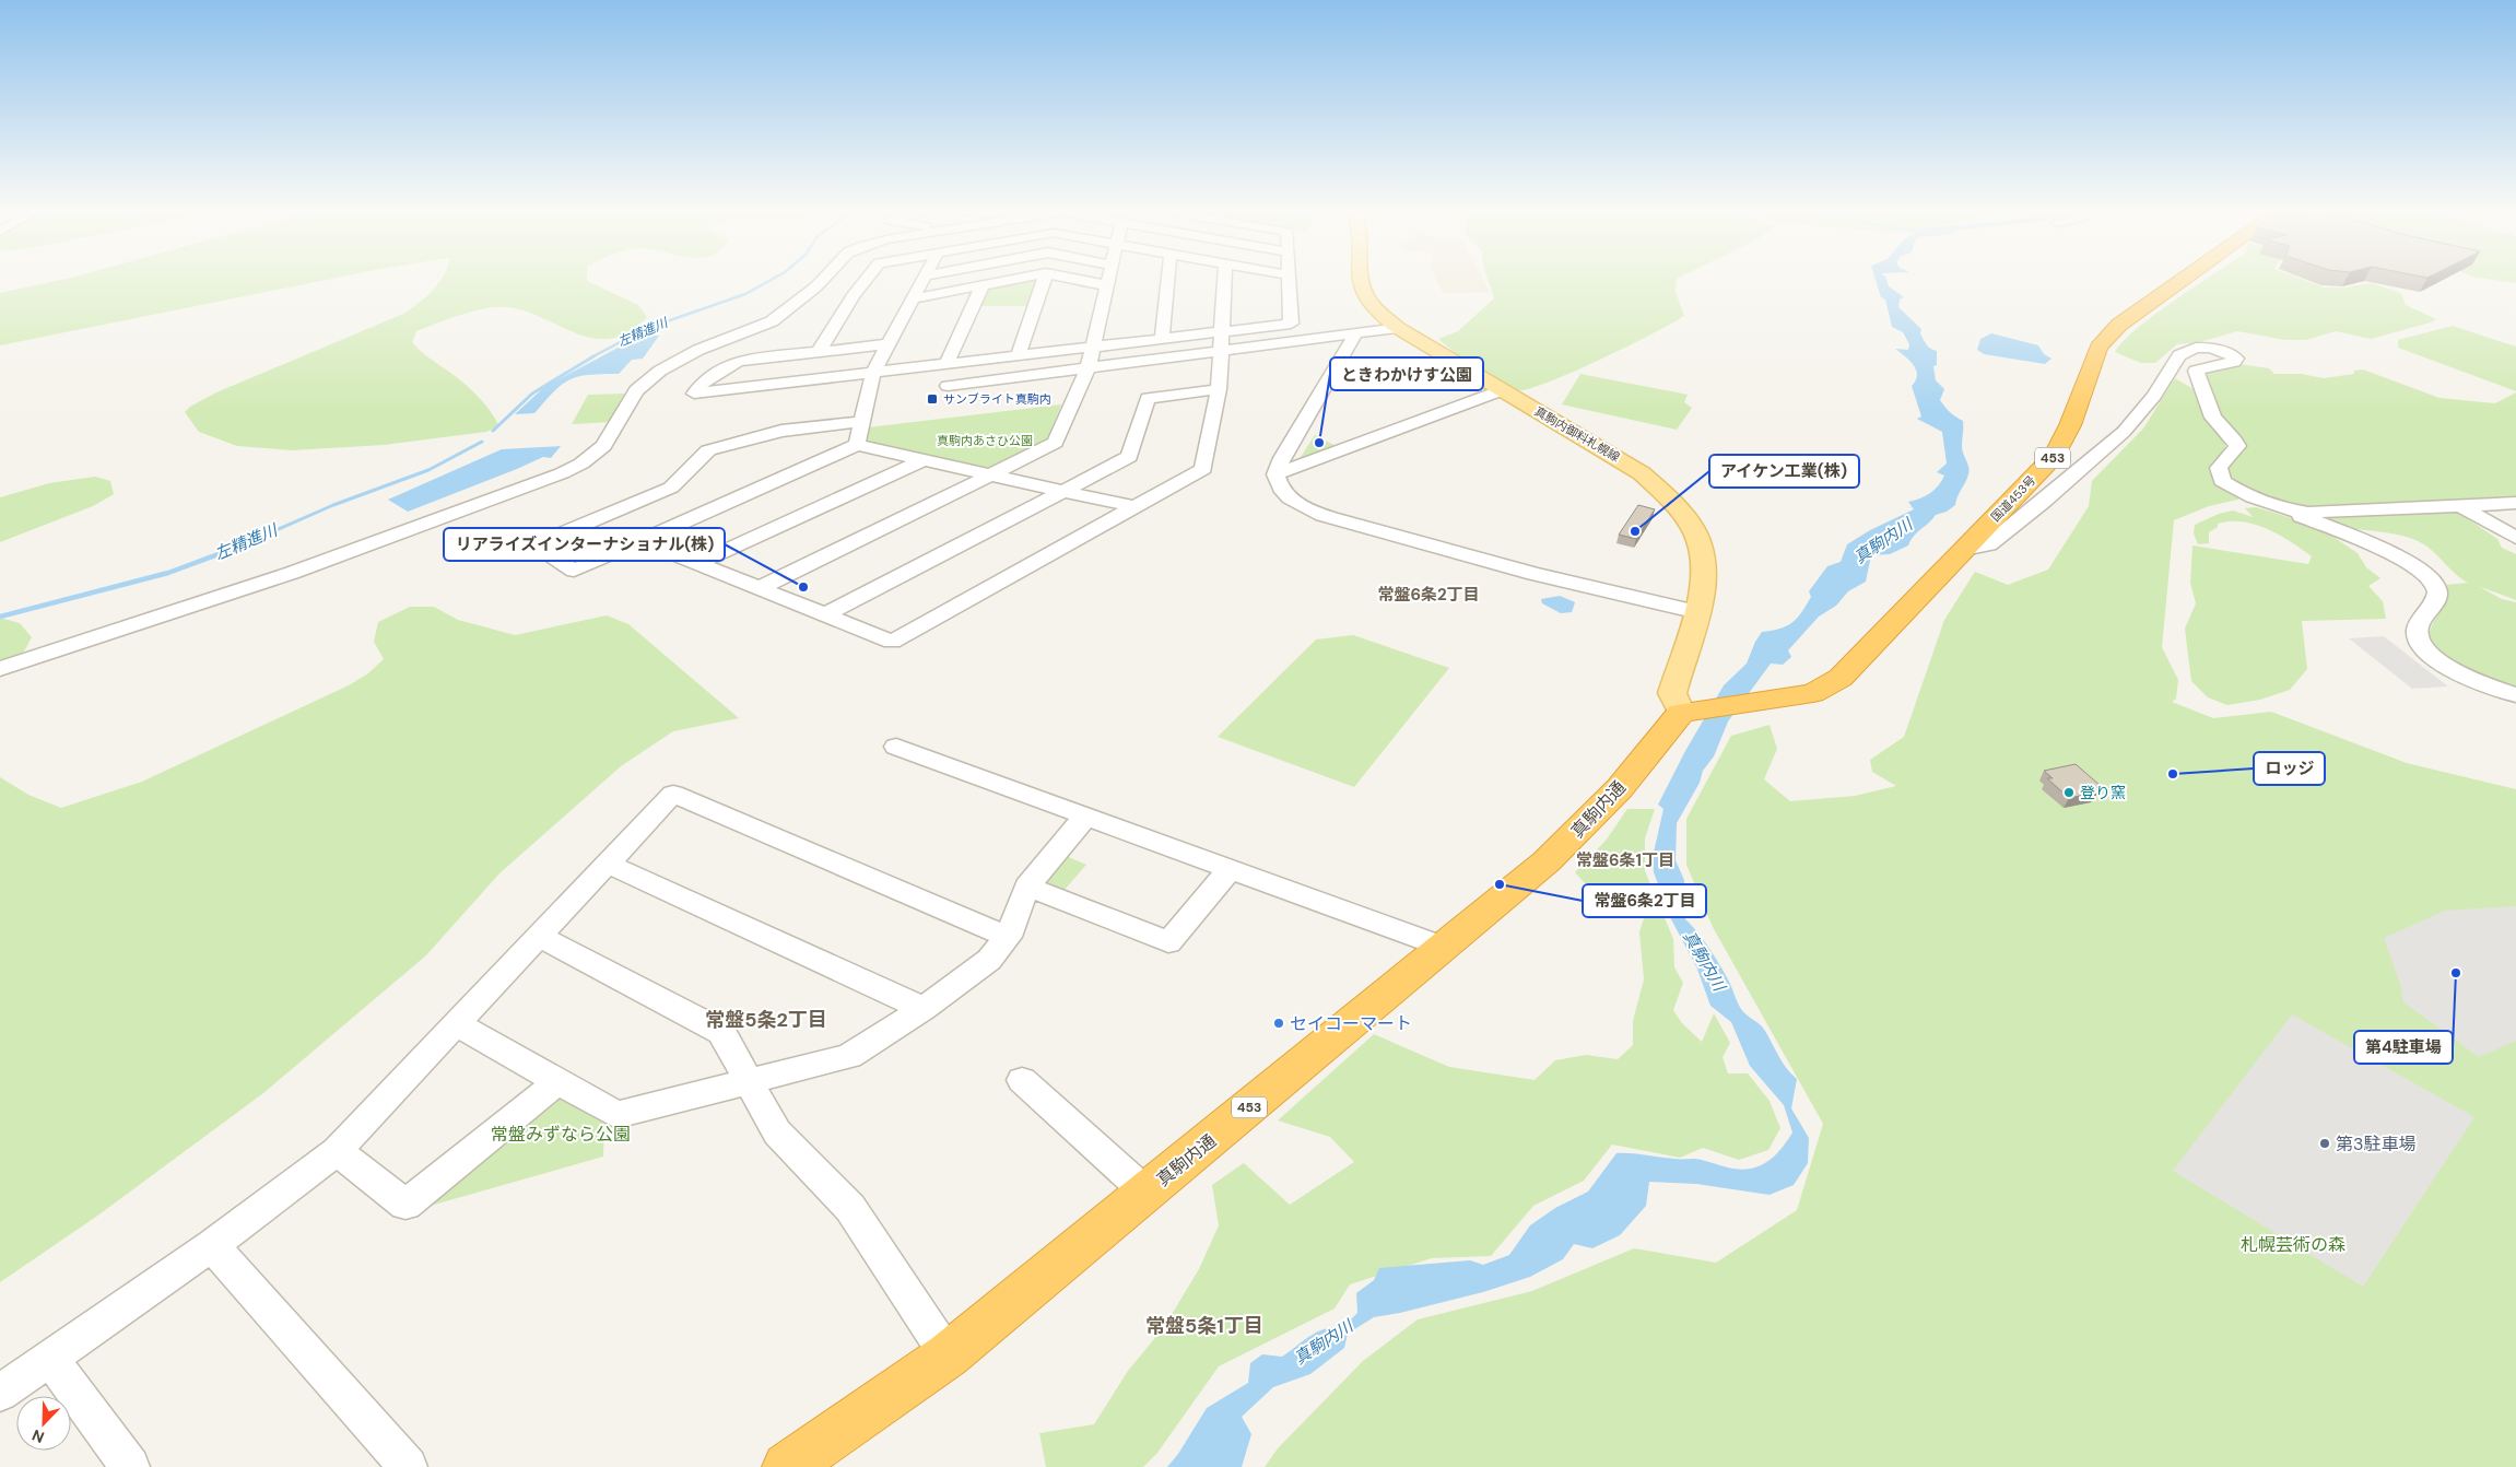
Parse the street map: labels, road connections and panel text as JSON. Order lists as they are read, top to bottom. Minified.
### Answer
{"streets":{"highway":["453","国道453号","真駒内通"],"main road":["真駒内御料札幌線"]},"crossings":[["真駒内御料札幌線","国道453号"],["真駒内御料札幌線","真駒内通"],["国道453号","真駒内通"]],"districts":["常盤6条2丁目","常盤6条1丁目","常盤5条2丁目","常盤5条1丁目"],"water":["左精進川","真駒内川"],"parks":["真駒内あさひ公園","常盤みずなら公園","札幌芸術の森"],"places":{"transit":["サンブライト真駒内"],"other":["ときわかけす公園","アイケン工業(株)","リアライズインターナショナル(株)","ロッジ","登り窯","常盤6条2丁目","第4駐車場","セイコーマート","第3駐車場"]},"north":"bottom left"}
